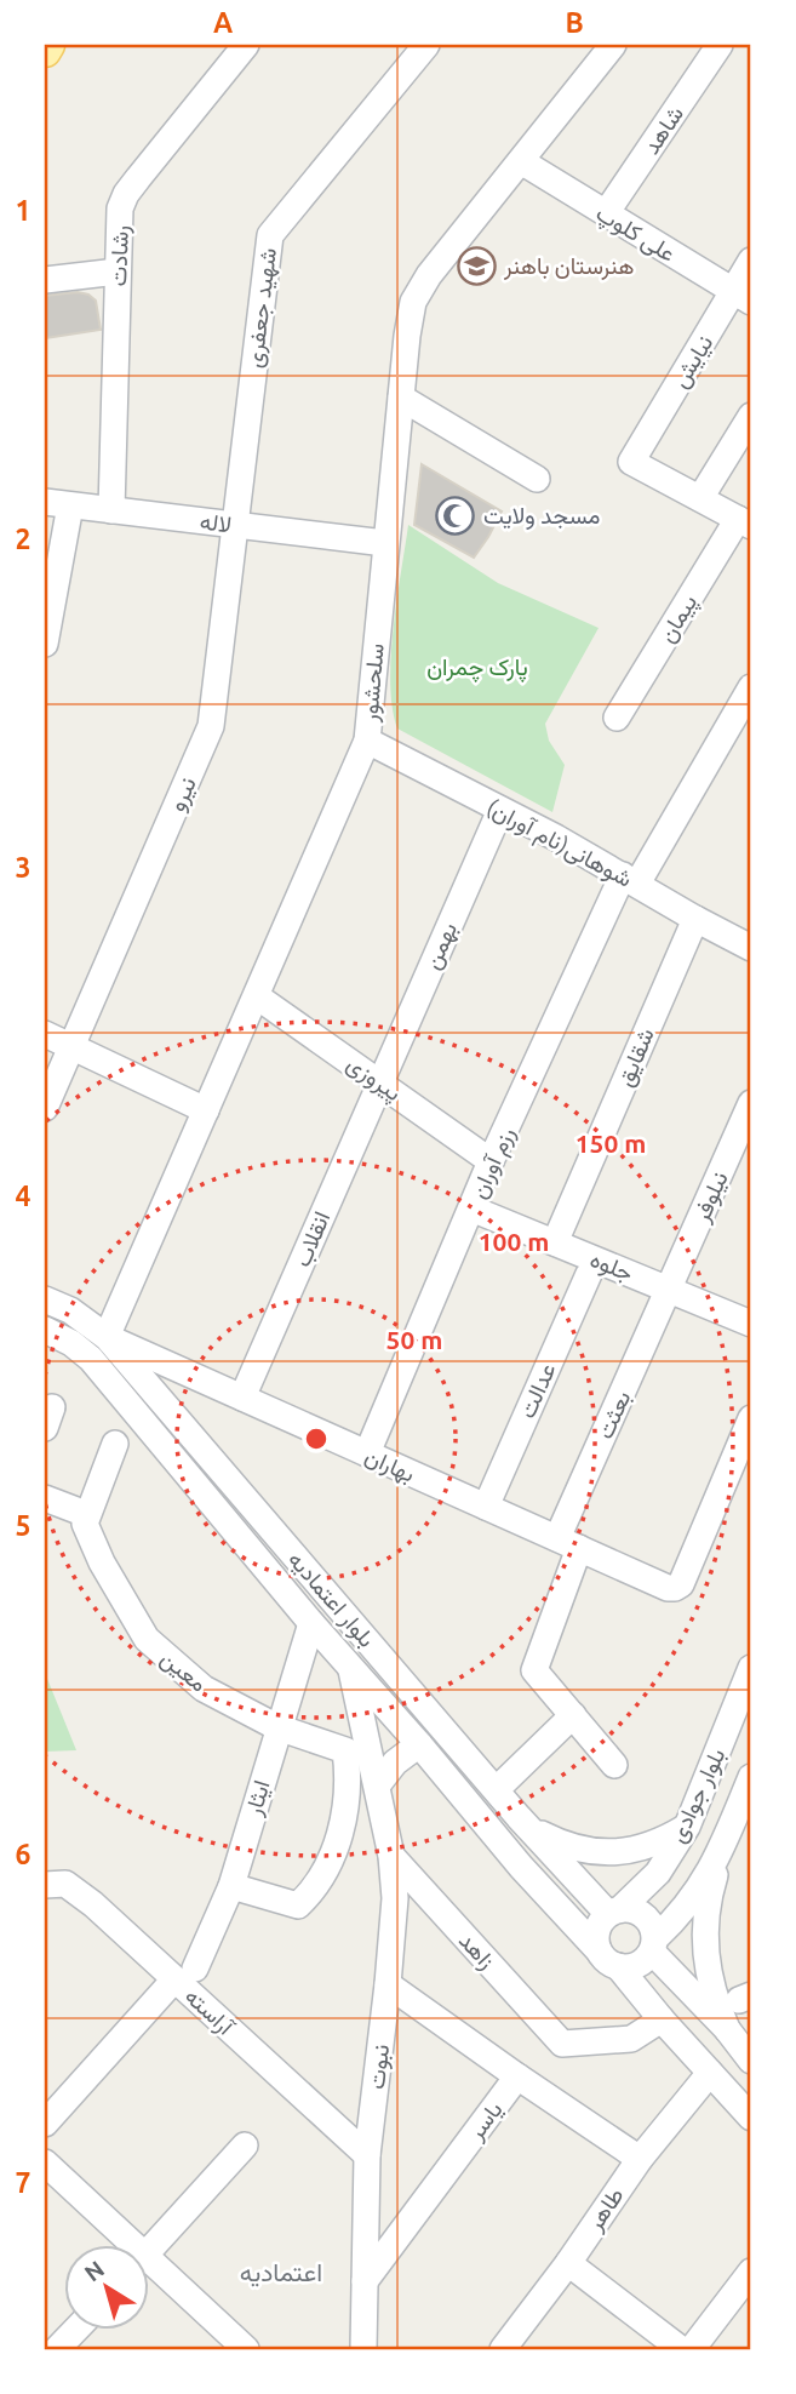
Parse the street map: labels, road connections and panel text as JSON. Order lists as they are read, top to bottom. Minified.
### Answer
{"streets":{"street":["شاهد","علی کلوپ","رشادت","شهید جعفری","نیایش","لاله","پیمان","سلحشور","نیرو","شوهانی(نام آوران)","بهمن","شقایق","پیروزی","رزم آوران","نیلوفر","انقلاب","جلوه","عدالت","بعثت","بهاران","بلوار اعتمادیه","معین","بلوار جوادی","ایثار","زاهد","آراسته","نبوت","یاسر","طاهر"]},"crossings":[["شاهد","علی کلوپ"],["علی کلوپ","نیایش"],["علی کلوپ","سلحشور"],["رشادت","لاله"],["شهید جعفری","لاله"],["شهید جعفری","نیرو"],["لاله","سلحشور"],["لاله","نیرو"],["سلحشور","شوهانی(نام آوران)"],["سلحشور","پیروزی"],["سلحشور","بهاران"],["سلحشور","بلوار اعتمادیه"],["شوهانی(نام آوران)","بهمن"],["شوهانی(نام آوران)","شقایق"],["شوهانی(نام آوران)","رزم آوران"],["بهمن","پیروزی"],["بهمن","انقلاب"],["شقایق","جلوه"],["پیروزی","رزم آوران"],["پیروزی","انقلاب"],["رزم آوران","جلوه"],["رزم آوران","بهاران"],["نیلوفر","جلوه"],["نیلوفر","بعثت"],["انقلاب","بهاران"],["جلوه","بعثت"],["عدالت","بهاران"],["بعثت","بهاران"],["بهاران","بلوار اعتمادیه"],["بلوار اعتمادیه","بلوار جوادی"],["بلوار اعتمادیه","ایثار"],["بلوار اعتمادیه","زاهد"],["بلوار اعتمادیه","نبوت"],["بلوار اعتمادیه","طاهر"],["معین","ایثار"],["معین","نبوت"],["ایثار","آراسته"],["زاهد","نبوت"],["آراسته","نبوت"],["نبوت","یاسر"],["یاسر","طاهر"]],"districts":["اعتمادیه"],"parks":["پارک چمران"],"places":{"school or university":["هنرستان باهنر"],"mosque":["مسجد ولایت"]},"north":"top left","grid":{"columns":["A","B"],"rows":["1","2","3","4","5","6","7"]},"rings":["150 m","100 m","50 m"]}
